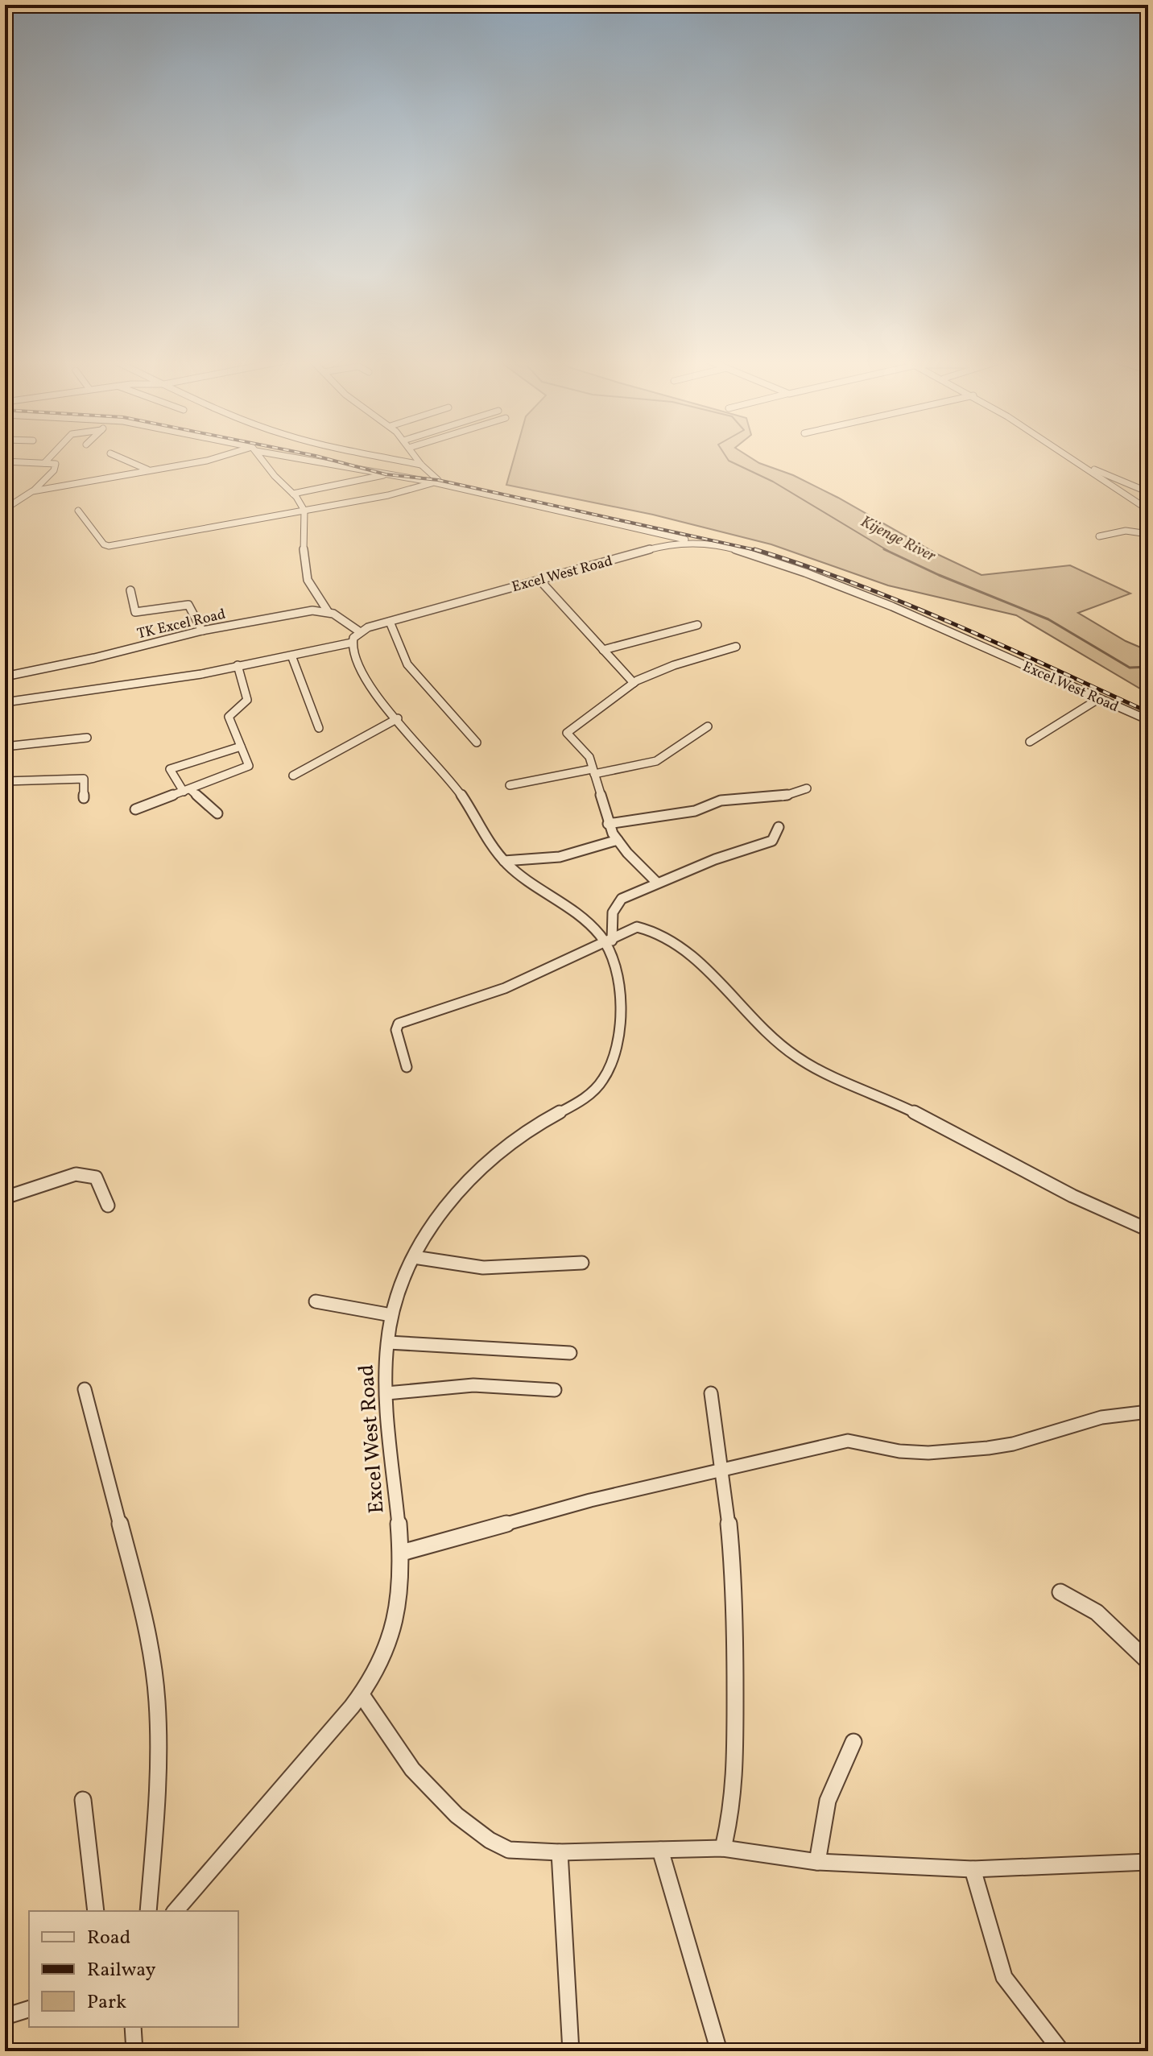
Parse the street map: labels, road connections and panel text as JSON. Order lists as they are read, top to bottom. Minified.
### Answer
{"streets":{"street":["Excel West Road","TK Excel Road"]},"water":["Kijenge River"],"legend":["Road","Railway","Park"]}
